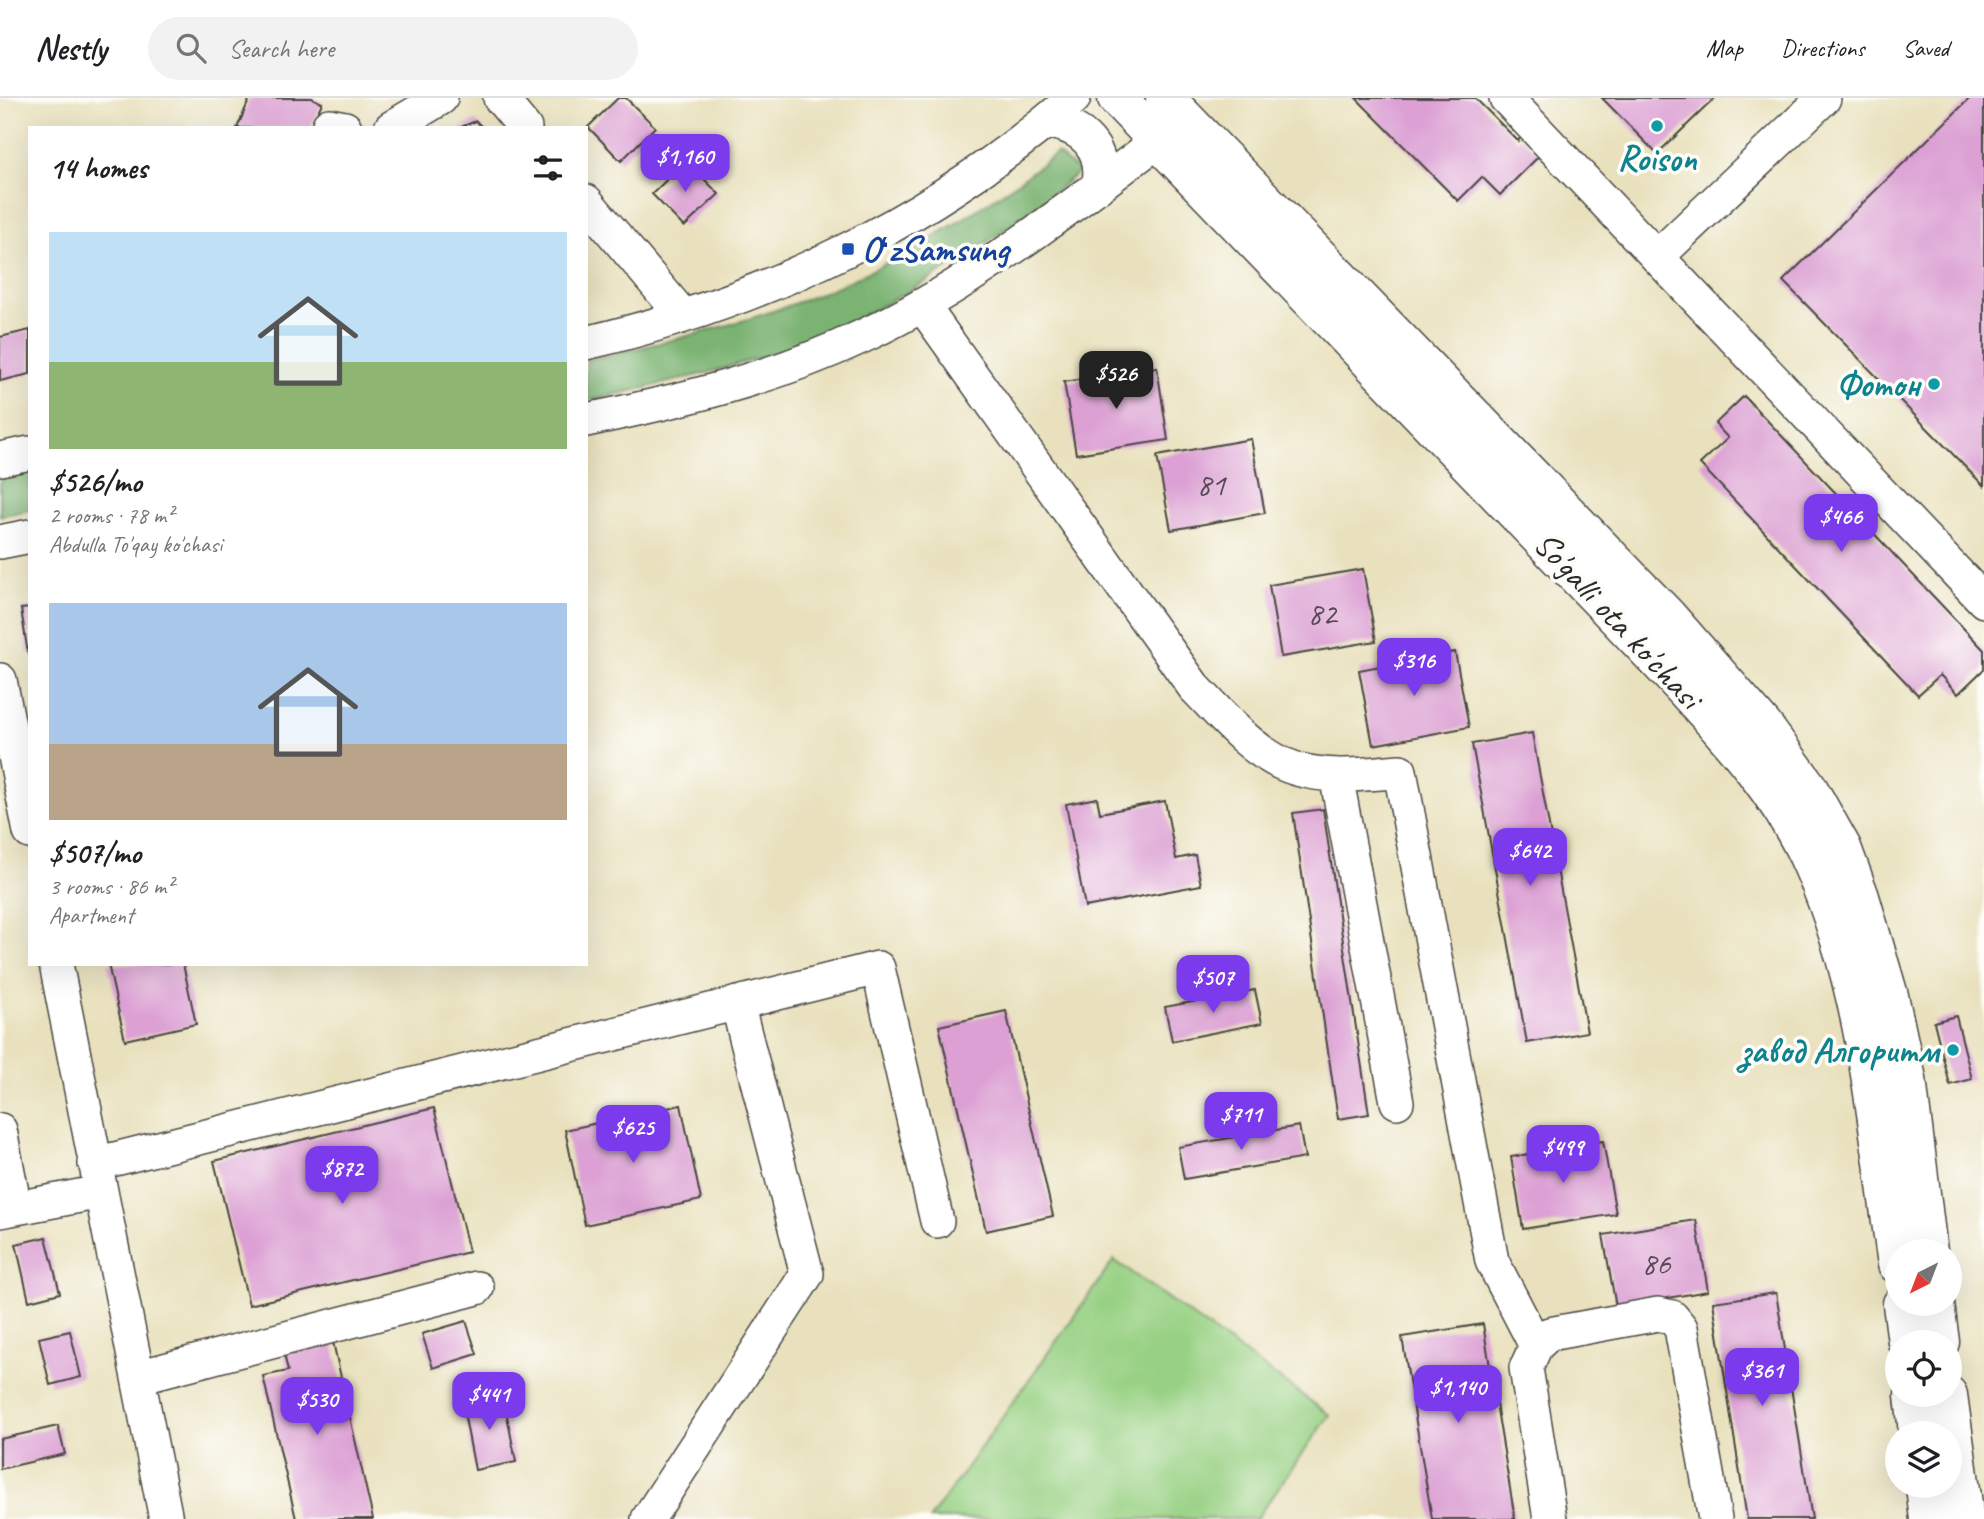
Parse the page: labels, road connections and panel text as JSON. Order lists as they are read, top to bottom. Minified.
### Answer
{"streets":{"main road":["So'galli ota ko'chasi"]},"places":{"other":["Roison","Фотон","завод Алгоритм"],"transit":["OʻzSamsung"]},"house_numbers":["81","82","86"],"north":"bottom left","page":{"header":"Nestly","search":"Search here","nav":["Map","Directions","Saved"],"heading":"14 homes","price":["$1,160","$526","$466","$316","$642","$507","$711","$625","$499","$872","$361","$1,140","$441","$530"],"list":[{"name":"$526/mo","note":"2 rooms · 78 m² · Abdulla To'qay ko'chasi"},{"name":"$507/mo","note":"3 rooms · 86 m² · Apartment"}]}}
